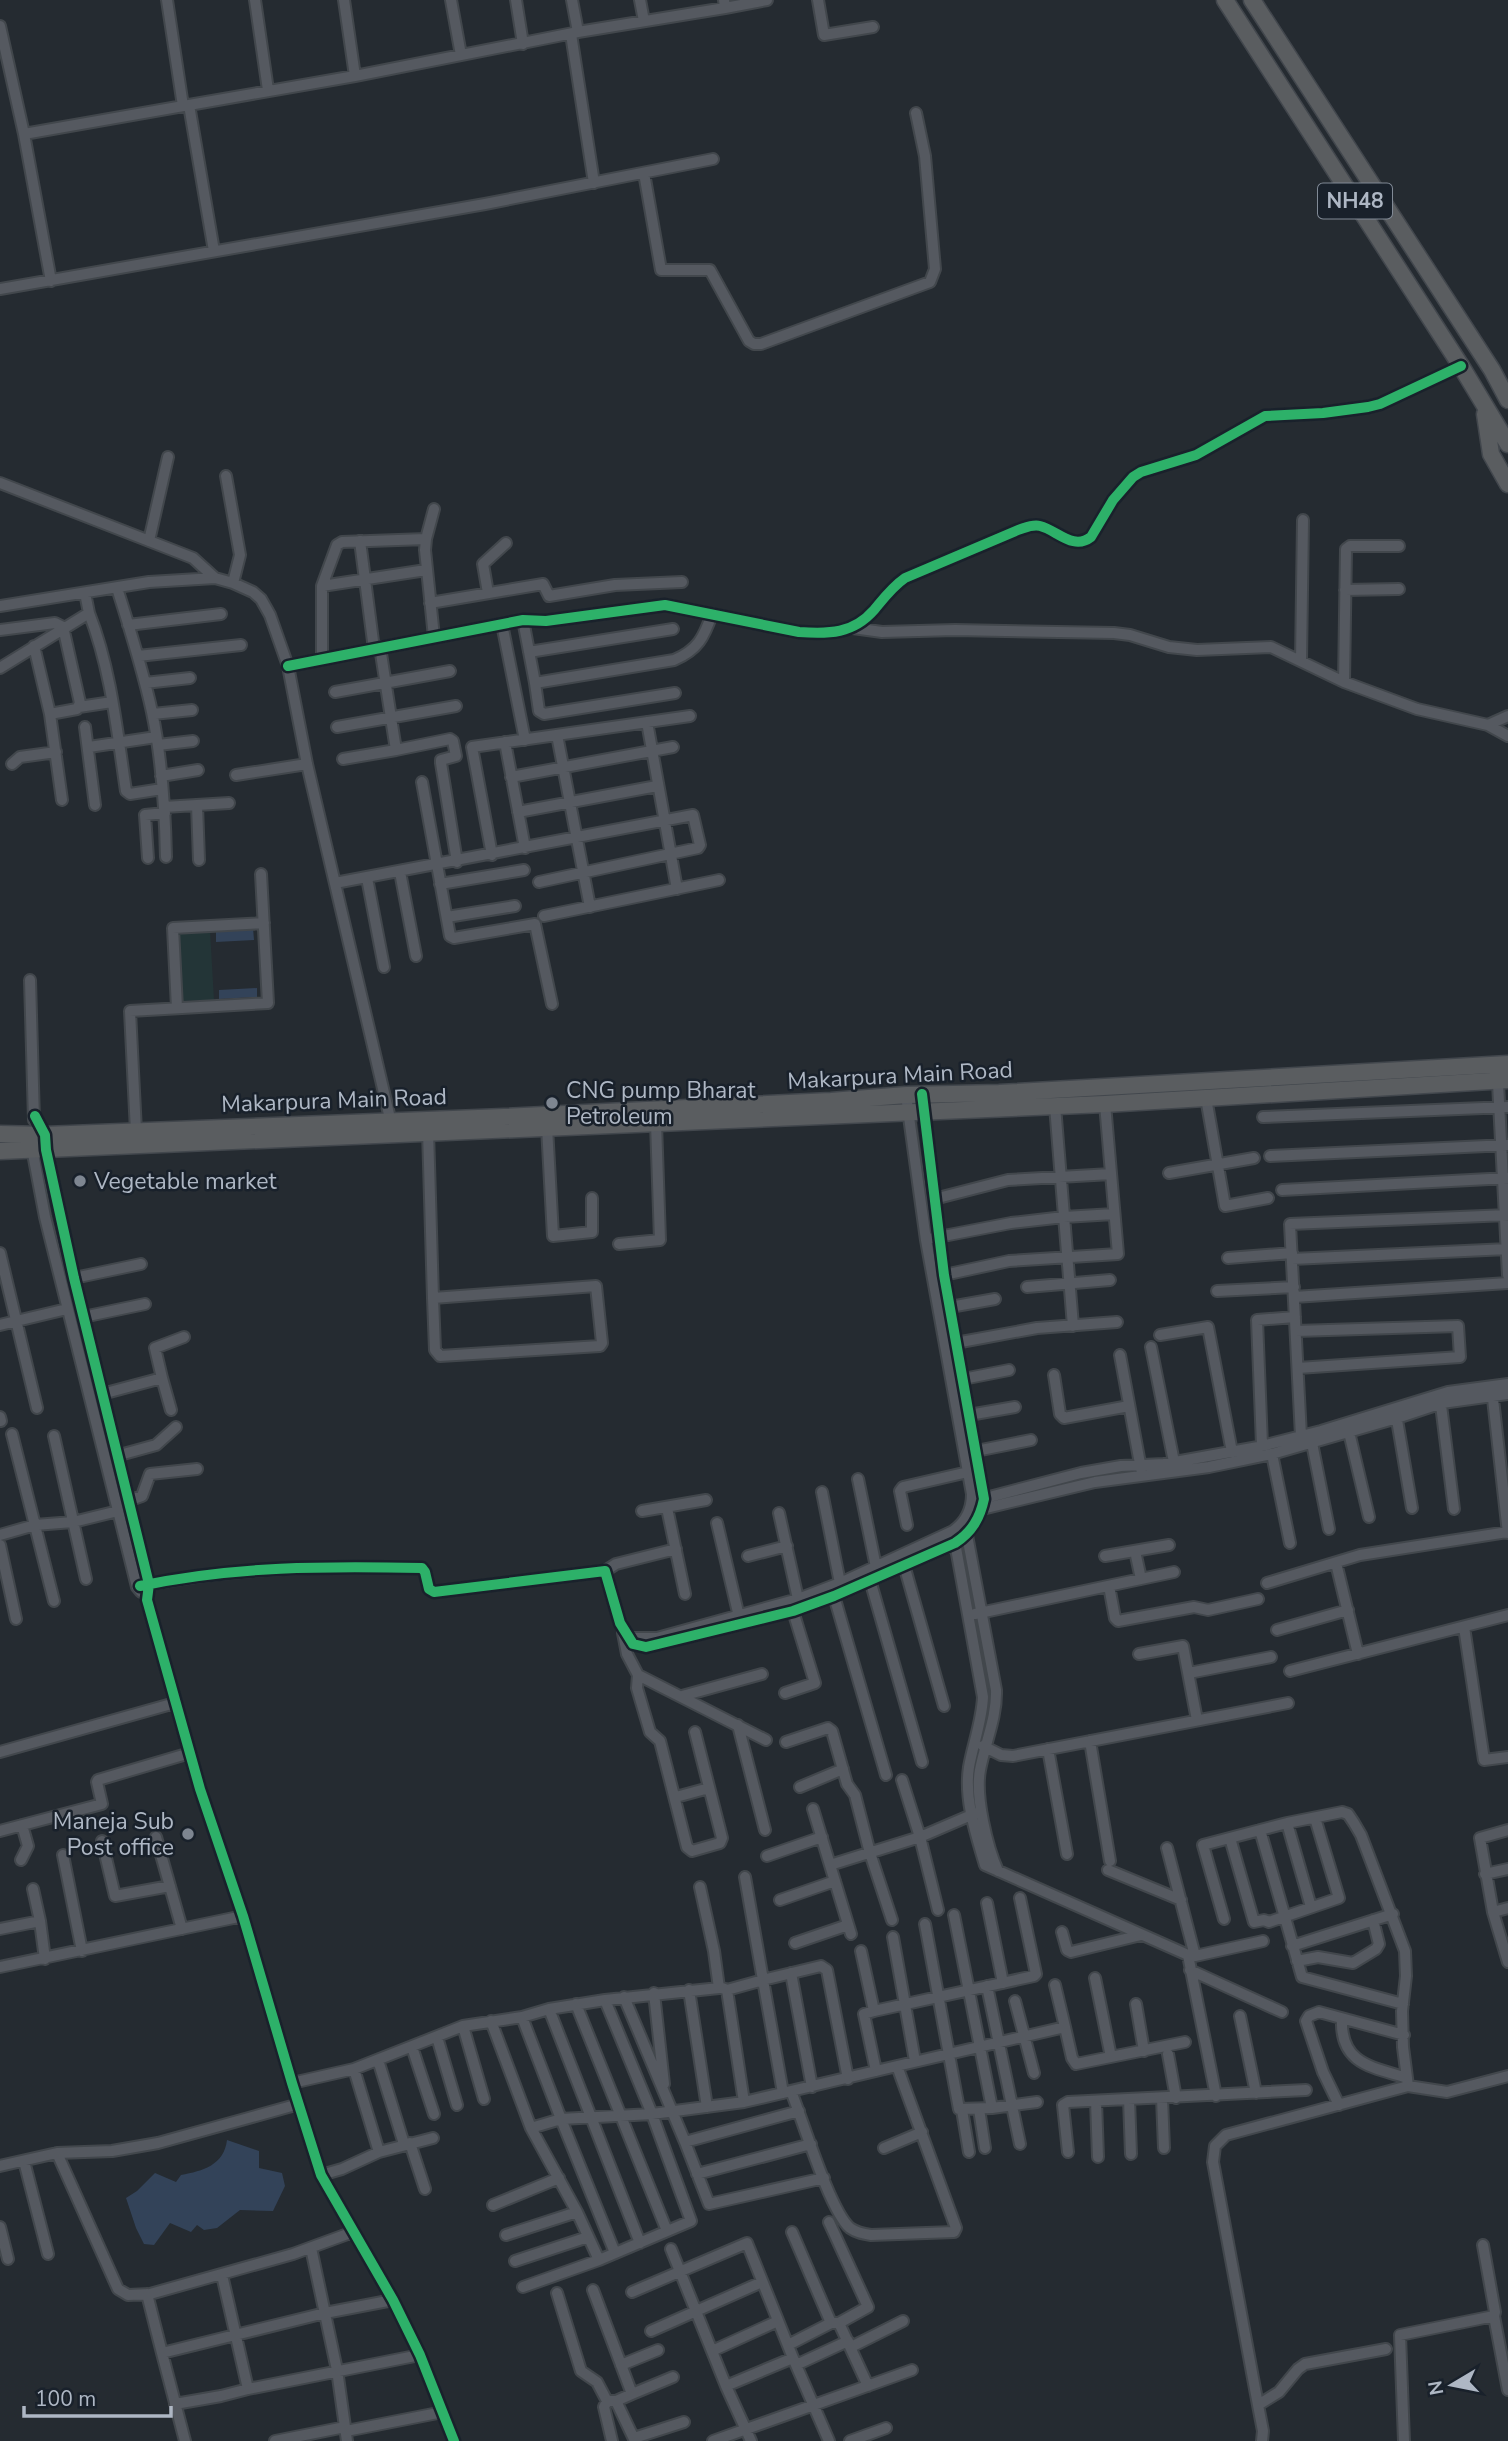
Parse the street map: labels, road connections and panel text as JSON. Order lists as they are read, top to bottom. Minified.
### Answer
{"streets":{"highway":["NH48","Makarpura Main Road"]},"places":["CNG pump Bharat Petroleum","Vegetable market","Maneja Sub Post office"],"scale_bar":"100 m","north":"left"}
